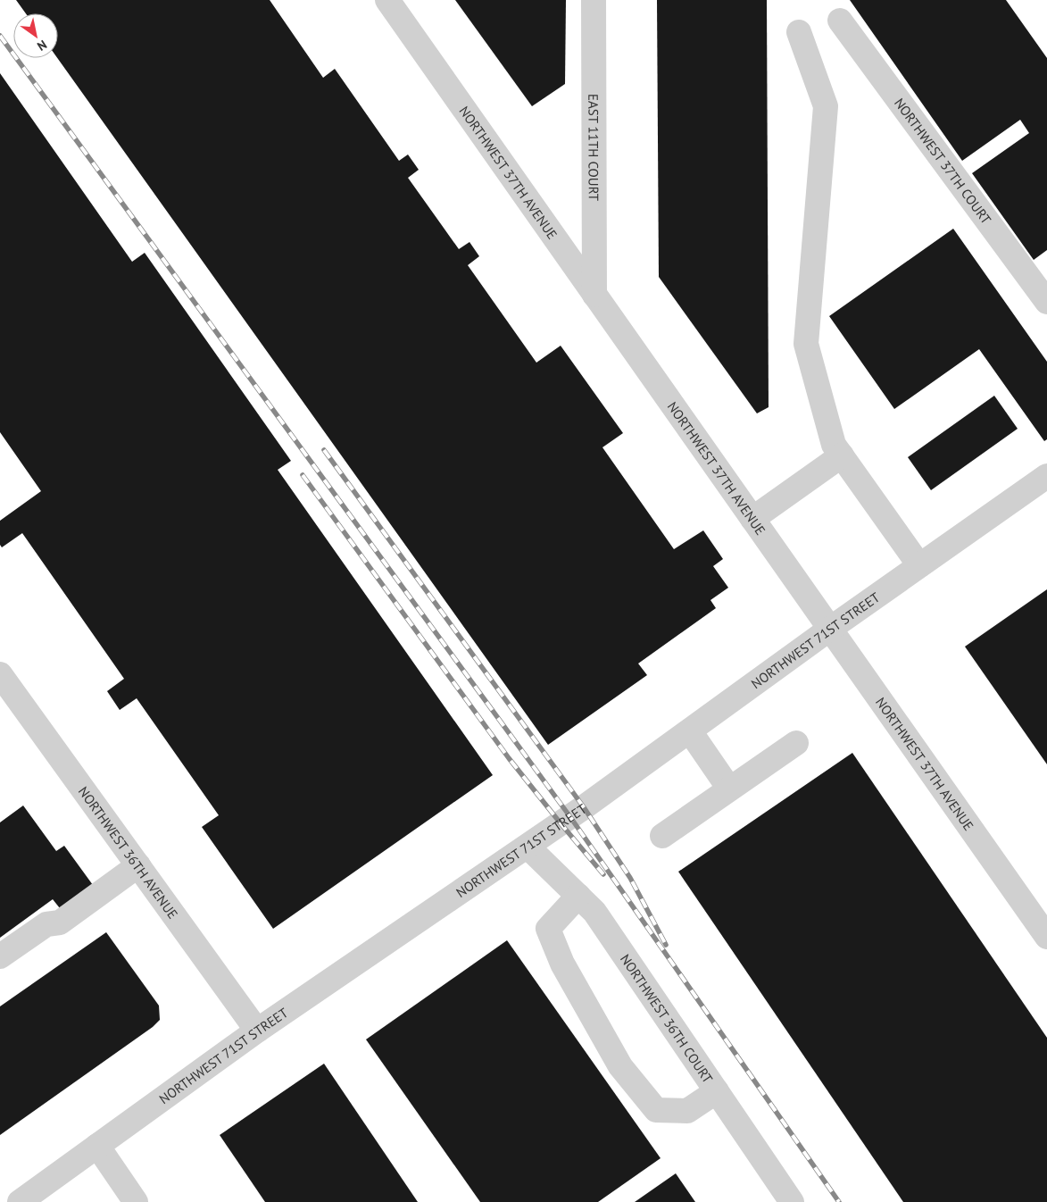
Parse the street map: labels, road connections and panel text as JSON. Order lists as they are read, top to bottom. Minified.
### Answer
{"streets":{"street":["EAST 11TH COURT","NORTHWEST 37TH COURT","NORTHWEST 37TH AVENUE","NORTHWEST 71ST STREET","NORTHWEST 36TH AVENUE","NORTHWEST 36TH COURT"]},"crossings":[["EAST 11TH COURT","NORTHWEST 37TH AVENUE"],["NORTHWEST 37TH AVENUE","NORTHWEST 71ST STREET"],["NORTHWEST 71ST STREET","NORTHWEST 36TH AVENUE"],["NORTHWEST 71ST STREET","NORTHWEST 36TH COURT"]],"north":"bottom right"}
